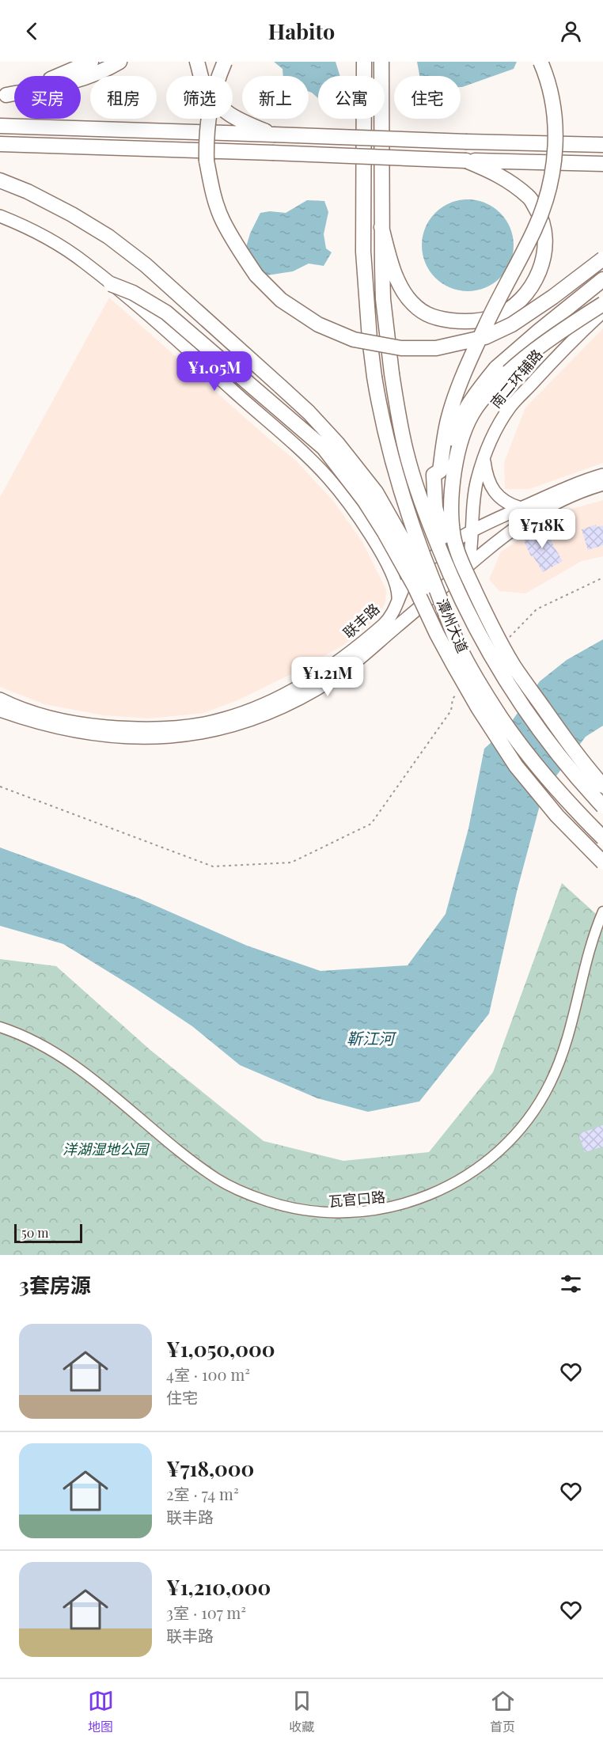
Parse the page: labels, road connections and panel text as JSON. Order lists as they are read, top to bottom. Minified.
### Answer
{"streets":{"highway":["潭州大道"],"main road":["南二环辅路","联丰路"],"street":["瓦官口路"]},"crossings":[["南二环辅路","联丰路"]],"water":["靳江河"],"parks":["洋湖湿地公园"],"scale_bar":"50 m","page":{"header":"Habito","chip":["买房","租房","筛选","新上","公寓","住宅"],"price":["¥1.05M","¥718K","¥1.21M"],"scale":"50 m","heading":"3套房源","list":[{"name":"¥1,050,000","note":"4室 · 100 m² · 住宅"},{"name":"¥718,000","note":"2室 · 74 m² · 联丰路"},{"name":"¥1,210,000","note":"3室 · 107 m² · 联丰路"}],"tabs":["地图","收藏","首页"]}}
